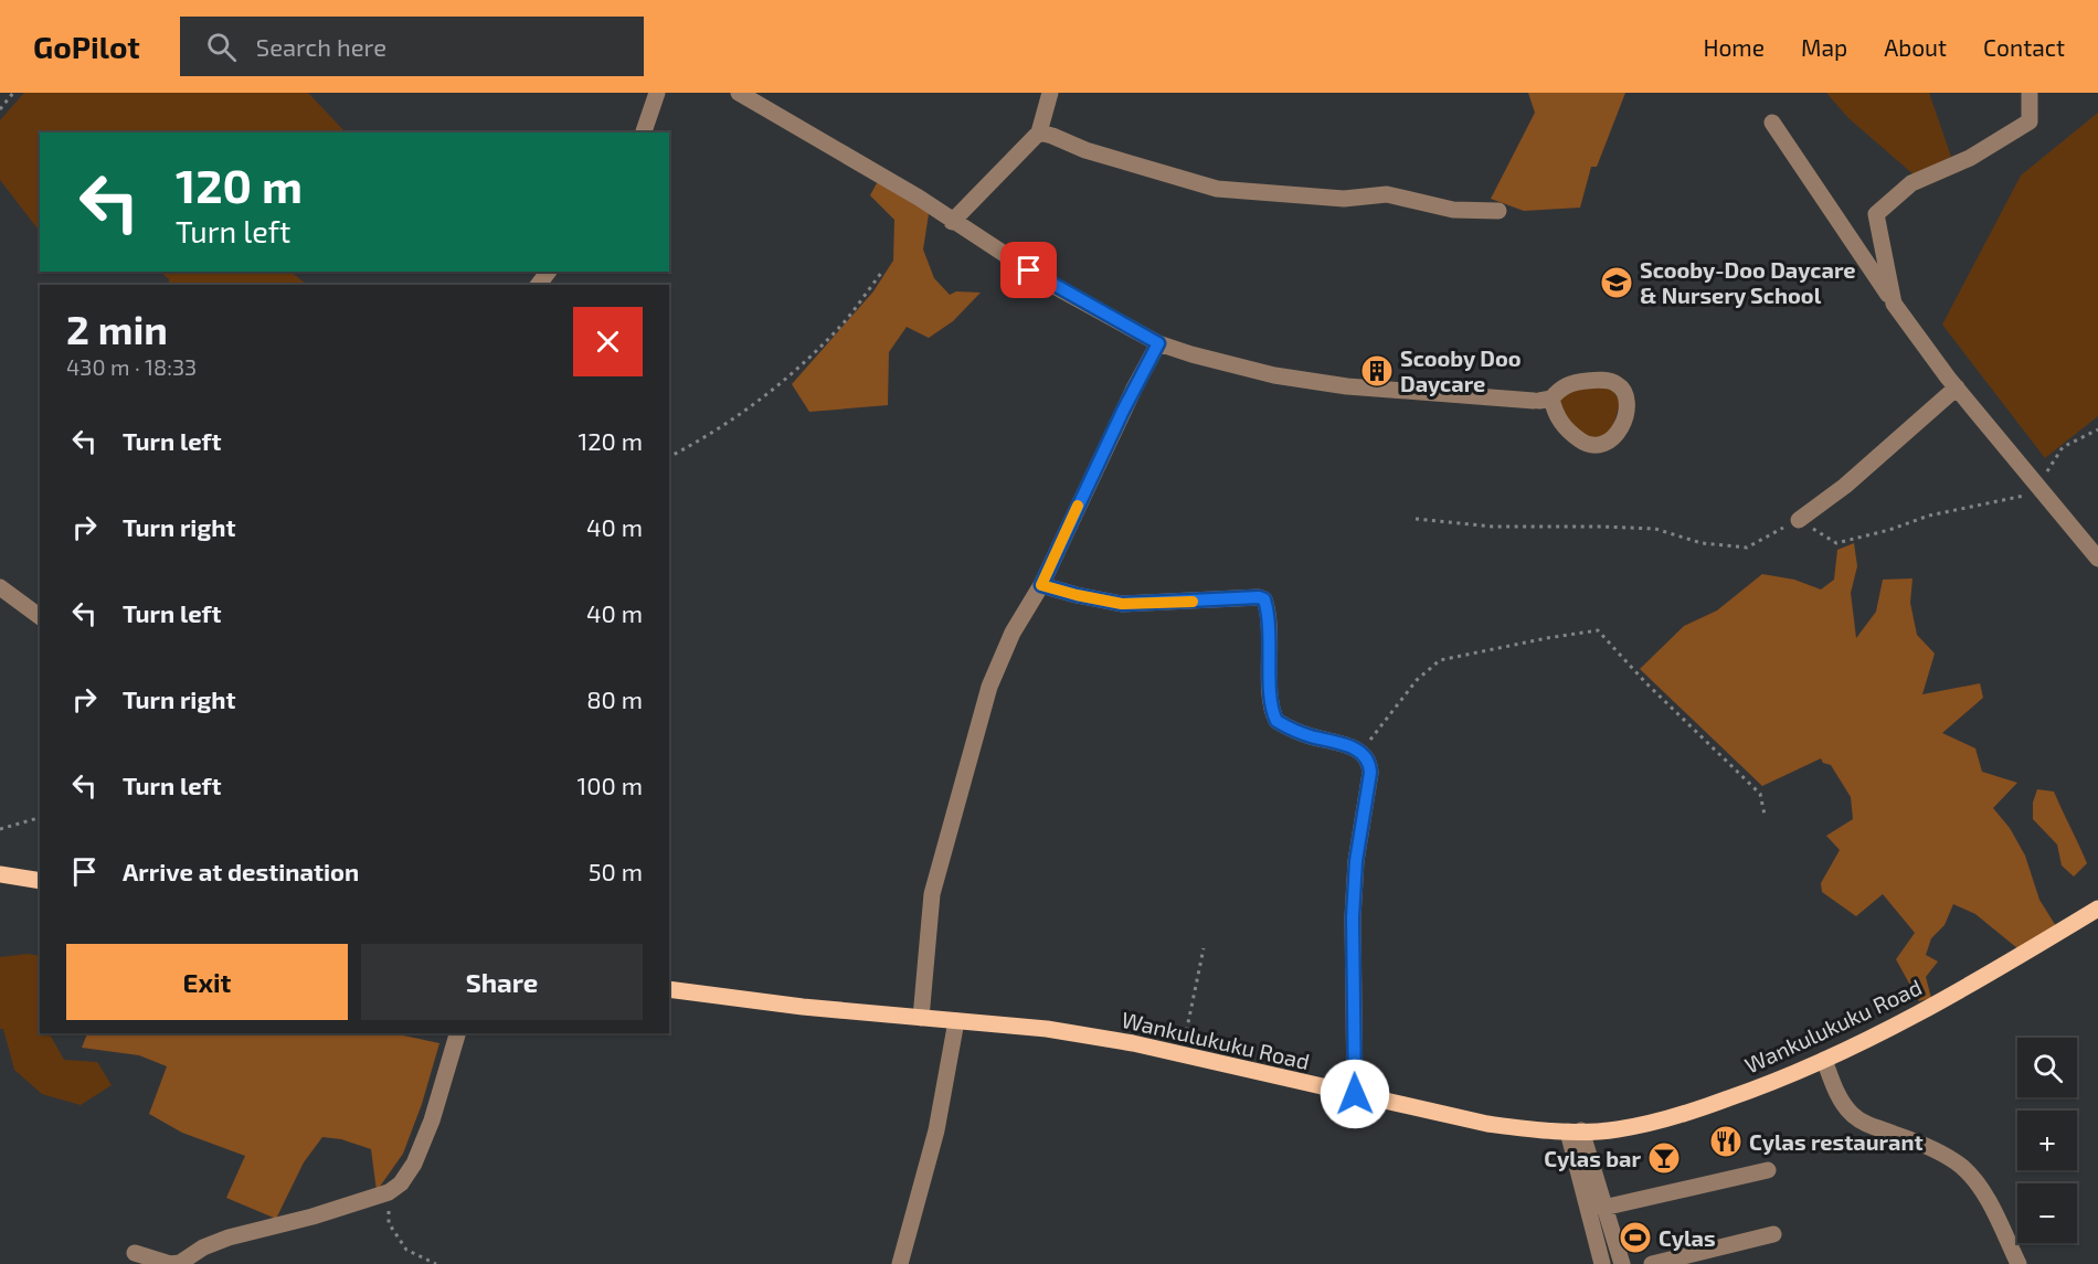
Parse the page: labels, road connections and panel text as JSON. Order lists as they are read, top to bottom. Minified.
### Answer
{"streets":{"main road":["Wankulukuku Road"]},"places":{"school or university":["Scooby-Doo Daycare & Nursery School"],"building":["Scooby Doo Daycare"],"restaurant":["Cylas restaurant"],"bar":["Cylas bar"],"sports":["Cylas"]},"page":{"header":"GoPilot","search":"Search here","nav":["Home","Map","About","Contact"],"turn":["120 m","Turn left"],"heading":["2 min","430 m · 18:33"],"list":[{"name":"Turn left","value":"120 m"},{"name":"Turn right","value":"40 m"},{"name":"Turn left","value":"40 m"},{"name":"Turn right","value":"80 m"},{"name":"Turn left","value":"100 m"},{"name":"Arrive at destination","value":"50 m"}],"buttons":["Exit","Share"],"map_buttons":["+","−"]}}
